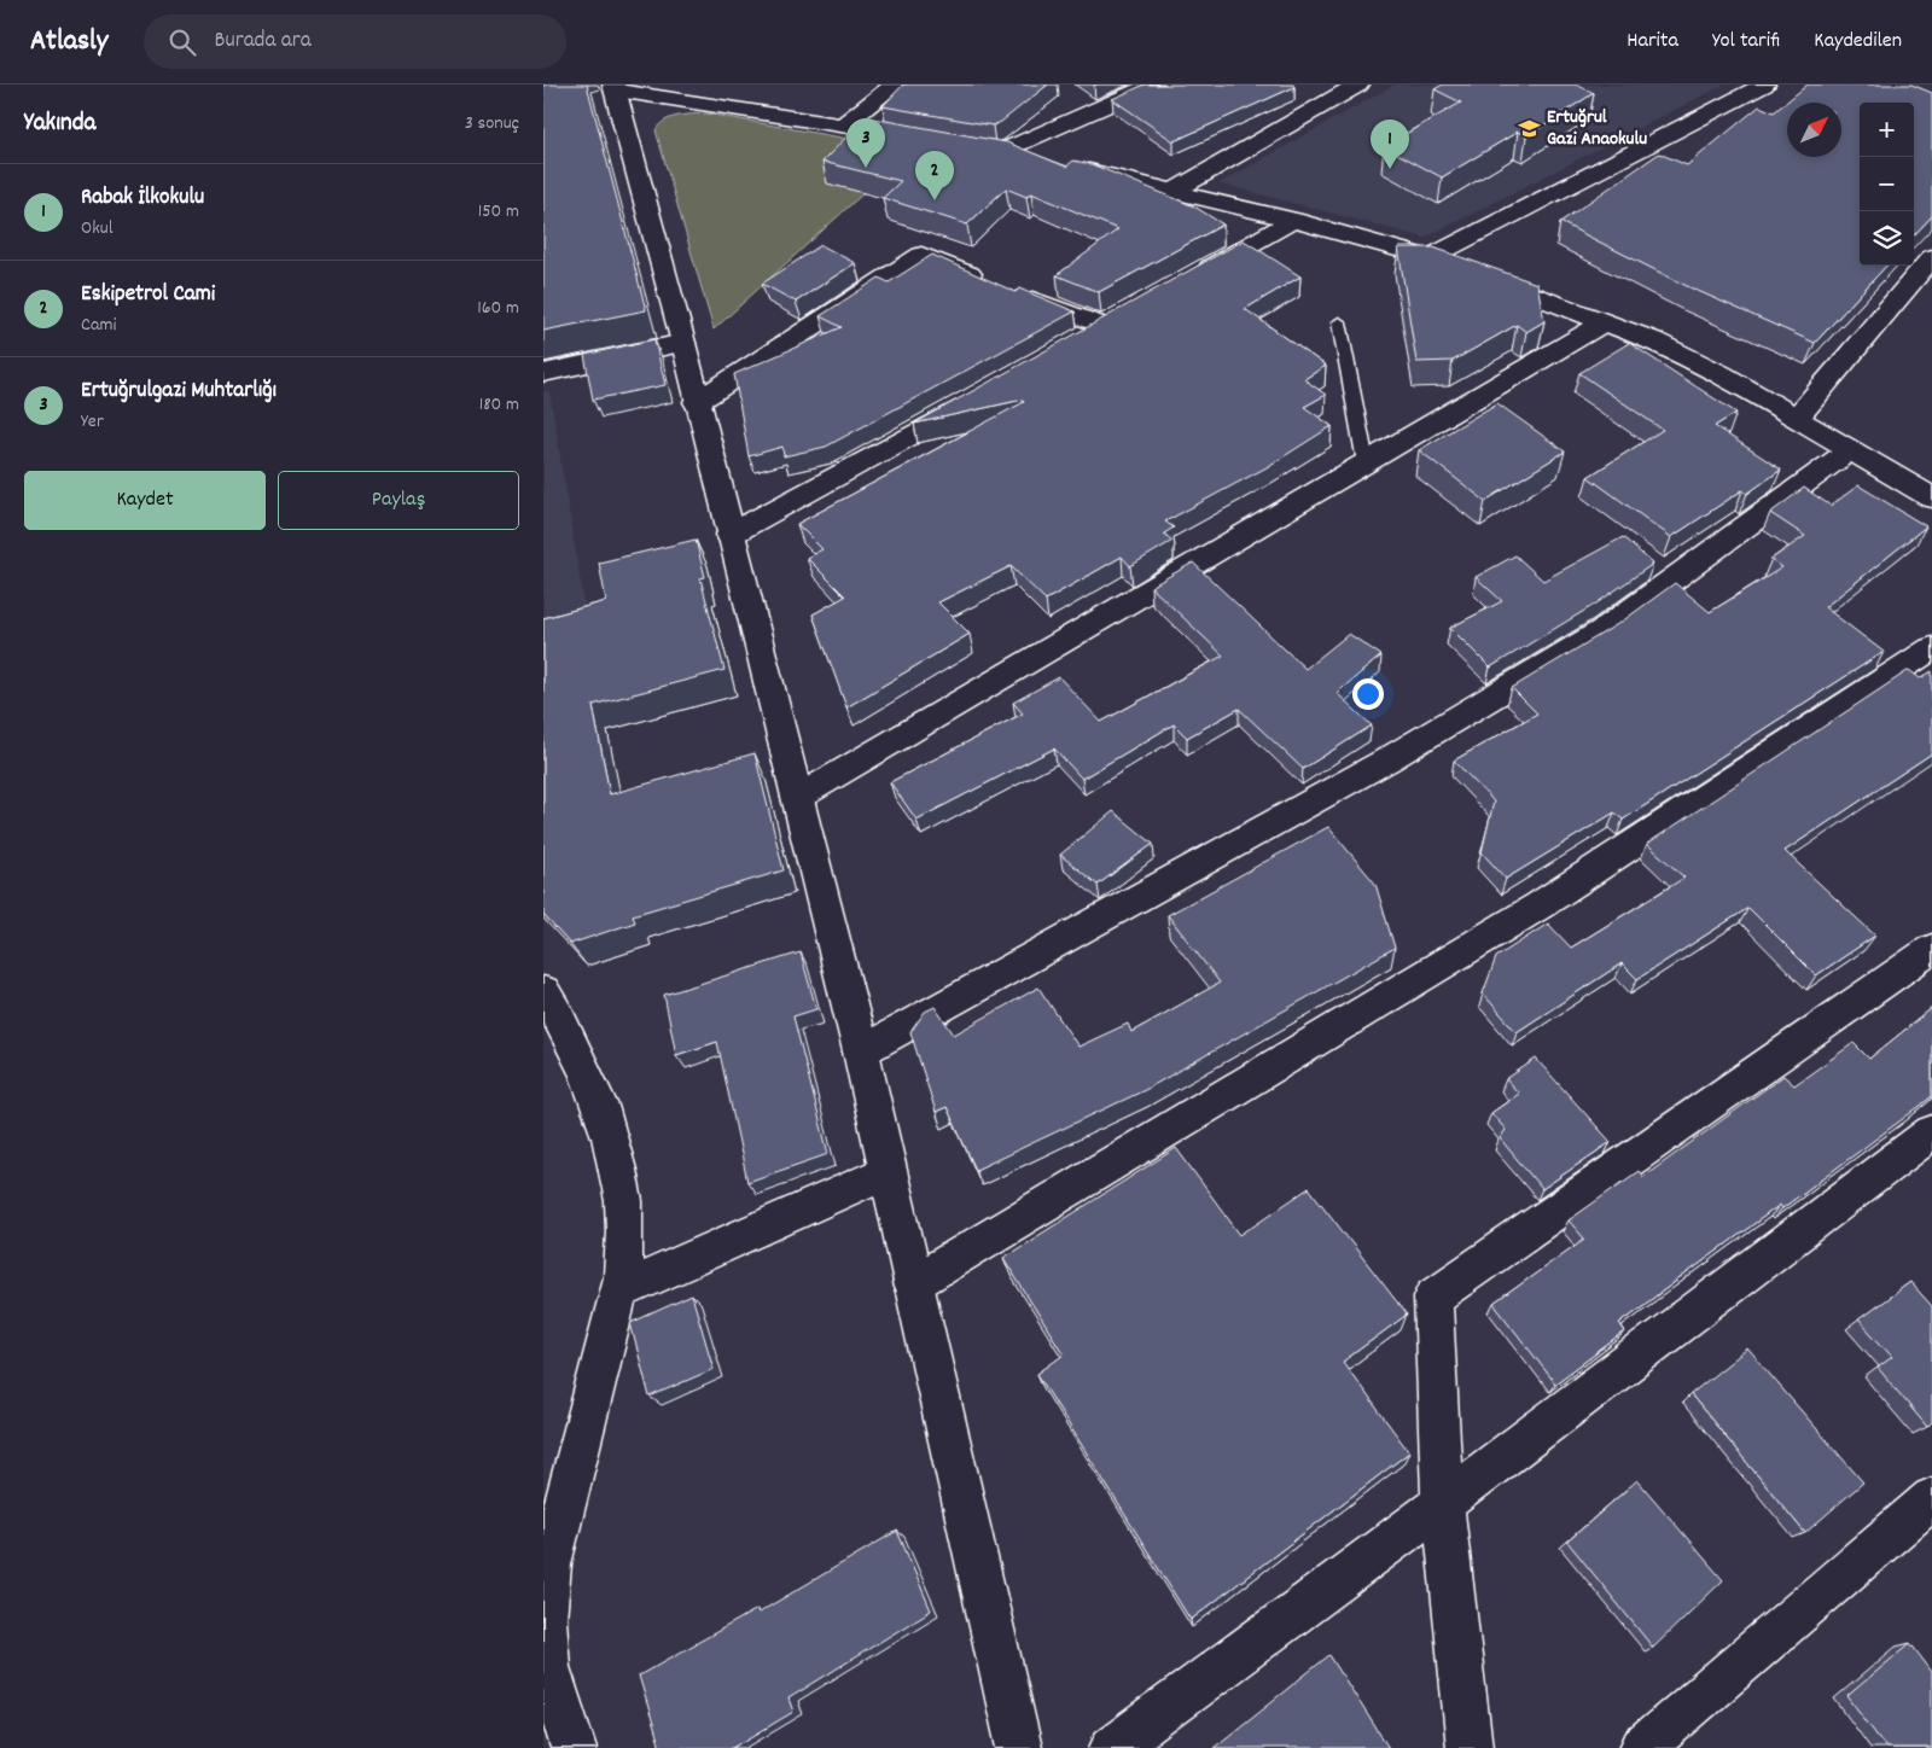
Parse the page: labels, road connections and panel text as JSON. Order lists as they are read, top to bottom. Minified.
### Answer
{"places":{"school or university":["Ertuğrul Gazi Anaokulu"]},"north":"top right","page":{"header":"Atlasly","search":"Burada ara","nav":["Harita","Yol tarifi","Kaydedilen"],"heading":["Yakında","3 sonuç"],"map_buttons":["+","−"],"pins":["3","1","2"],"list":[{"mark":"1","name":"Rabak İlkokulu","note":"Okul","value":"150 m"},{"mark":"2","name":"Eskipetrol Cami","note":"Cami","value":"160 m"},{"mark":"3","name":"Ertuğrulgazi Muhtarlığı","note":"Yer","value":"180 m"}],"buttons":["Kaydet","Paylaş"]}}
